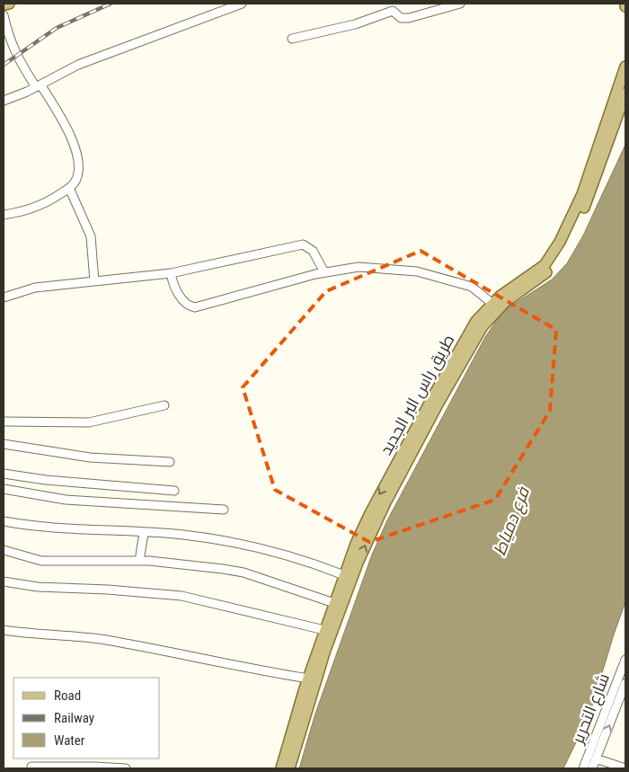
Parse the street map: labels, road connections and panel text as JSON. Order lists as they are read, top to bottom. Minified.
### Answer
{"streets":{"main road":["طريق راس البر الجديد"],"street":["شارع التحرير"]},"water":["فرع دمياط"],"legend":["Road","Railway","Water"]}
